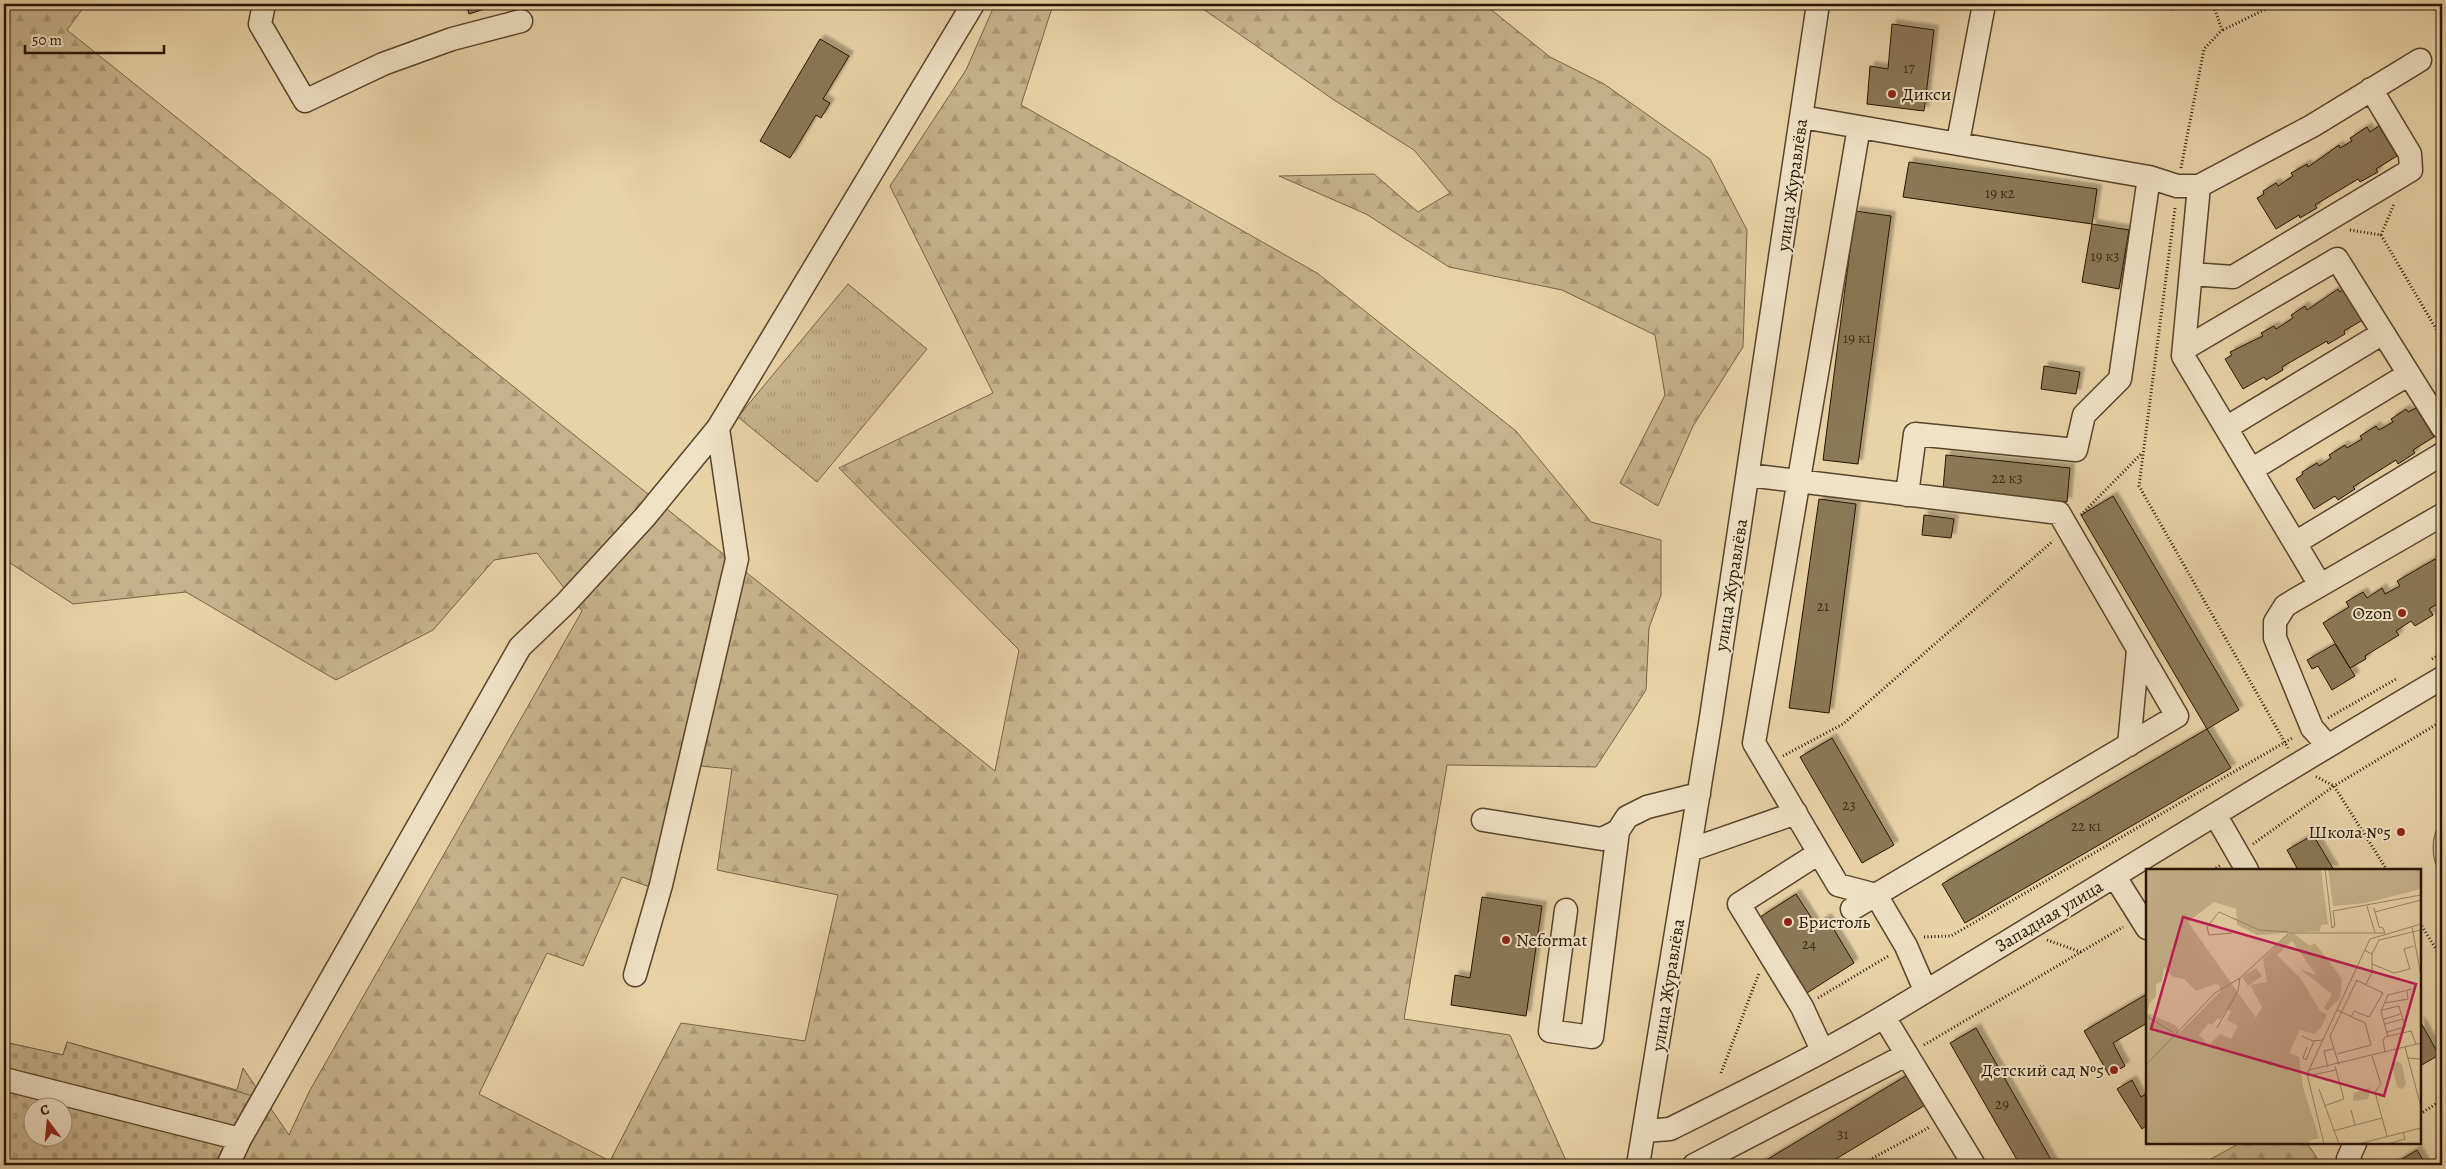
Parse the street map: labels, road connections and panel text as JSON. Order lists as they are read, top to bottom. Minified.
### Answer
{"streets":{"street":["улица Журавлёва","Западная улица"]},"crossings":[["улица Журавлёва","Западная улица"]],"places":["Дикси","Ozon","Школа №5","Бристоль","Neformat","Детский сад №5"],"house_numbers":["17","19 к2","19 к3","19 к1","22 к3","21","23","22 к1","24","29","31"],"scale_bar":"50 m","north":"top"}
